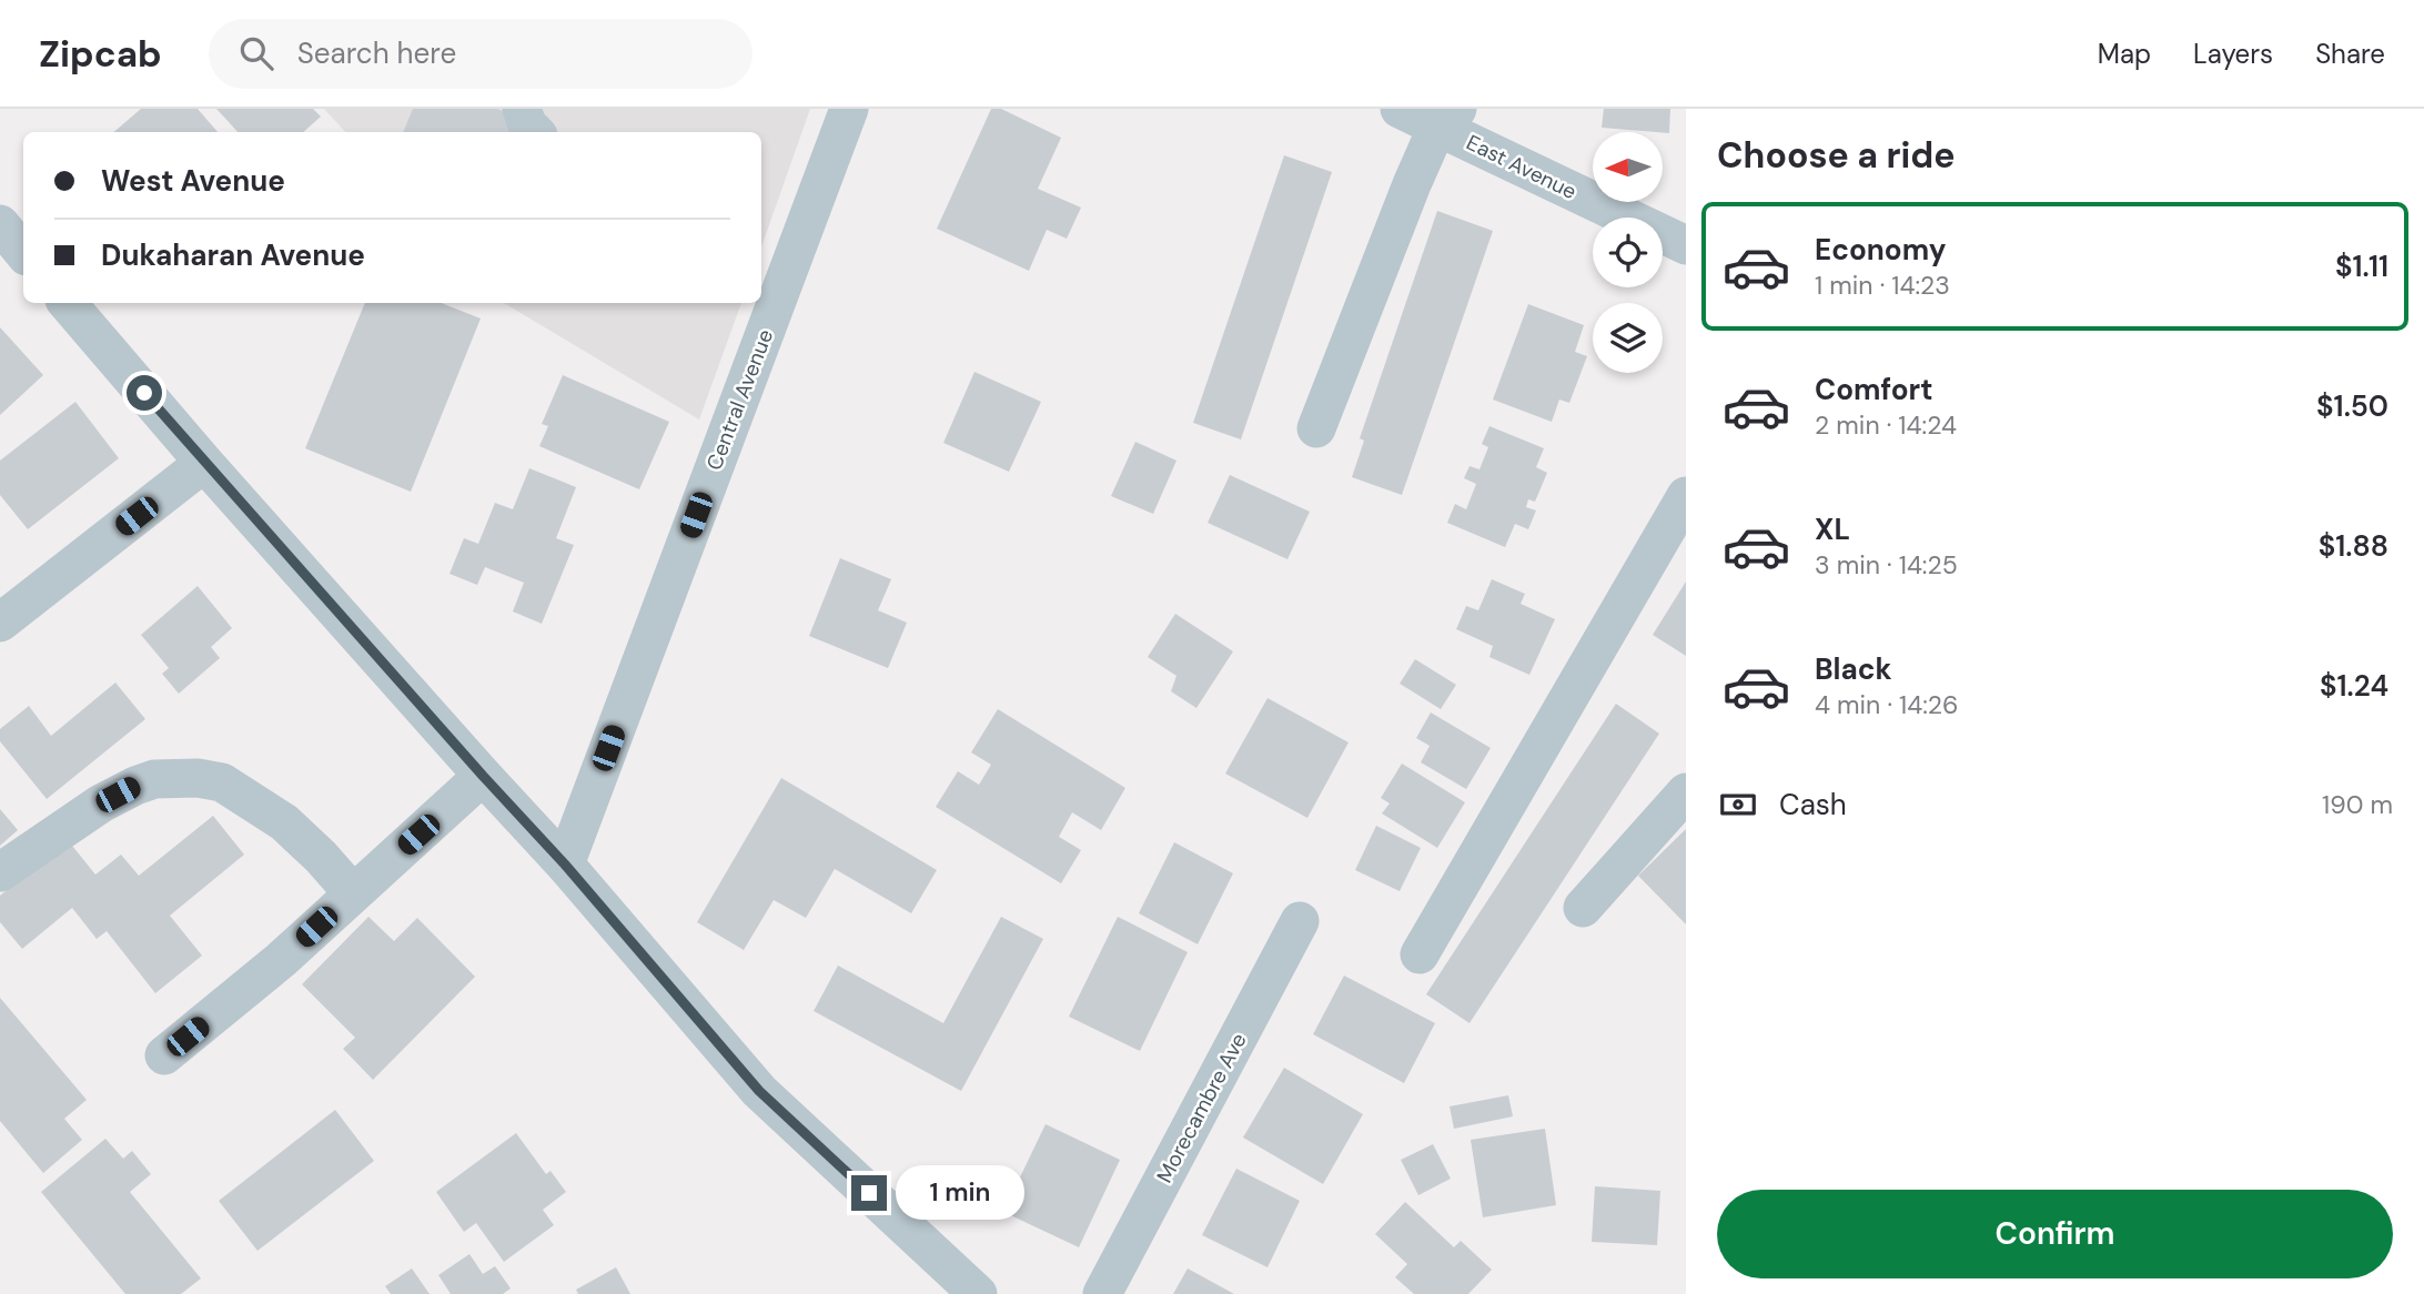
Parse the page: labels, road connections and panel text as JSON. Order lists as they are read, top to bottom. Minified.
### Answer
{"streets":{"street":["East Avenue","Central Avenue","Morecambre Ave"]},"north":"left","page":{"header":"Zipcab","search":"Search here","nav":["Map","Layers","Share"],"heading":"Choose a ride","banner":["West Avenue","Dukaharan Avenue"],"list":[{"name":"Economy","note":"1 min · 14:23","value":"$1.11"},{"name":"Comfort","note":"2 min · 14:24","value":"$1.50"},{"name":"XL","note":"3 min · 14:25","value":"$1.88"},{"name":"Black","note":"4 min · 14:26","value":"$1.24"}],"pay":["Cash","190 m"],"bubble":"1 min","buttons":"Confirm"}}
